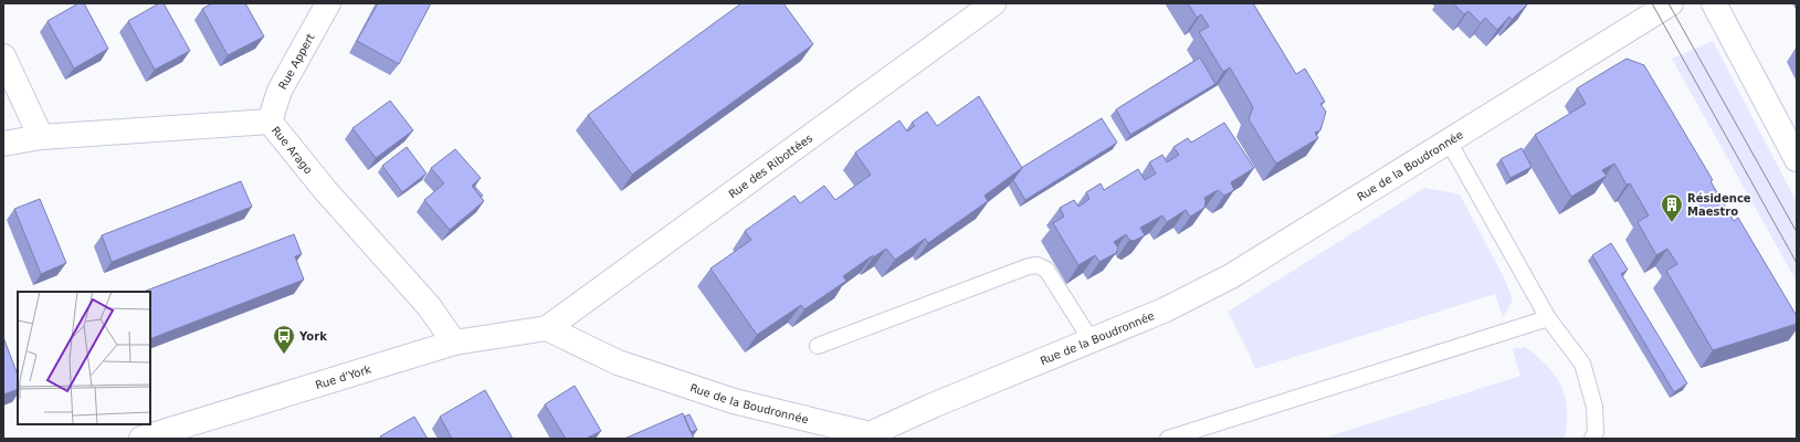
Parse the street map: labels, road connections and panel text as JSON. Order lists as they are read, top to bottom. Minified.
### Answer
{"streets":{"street":["Rue Appert","Rue Arago","Rue de la Boudronnée","Rue des Ribottées","Rue d'York"]},"crossings":[["Rue Appert","Rue Arago"],["Rue Arago","Rue d'York"],["Rue de la Boudronnée","Rue des Ribottées"],["Rue de la Boudronnée","Rue d'York"],["Rue des Ribottées","Rue d'York"]],"places":{"building":["Résidence Maestro"],"bus stop":["York"]}}
